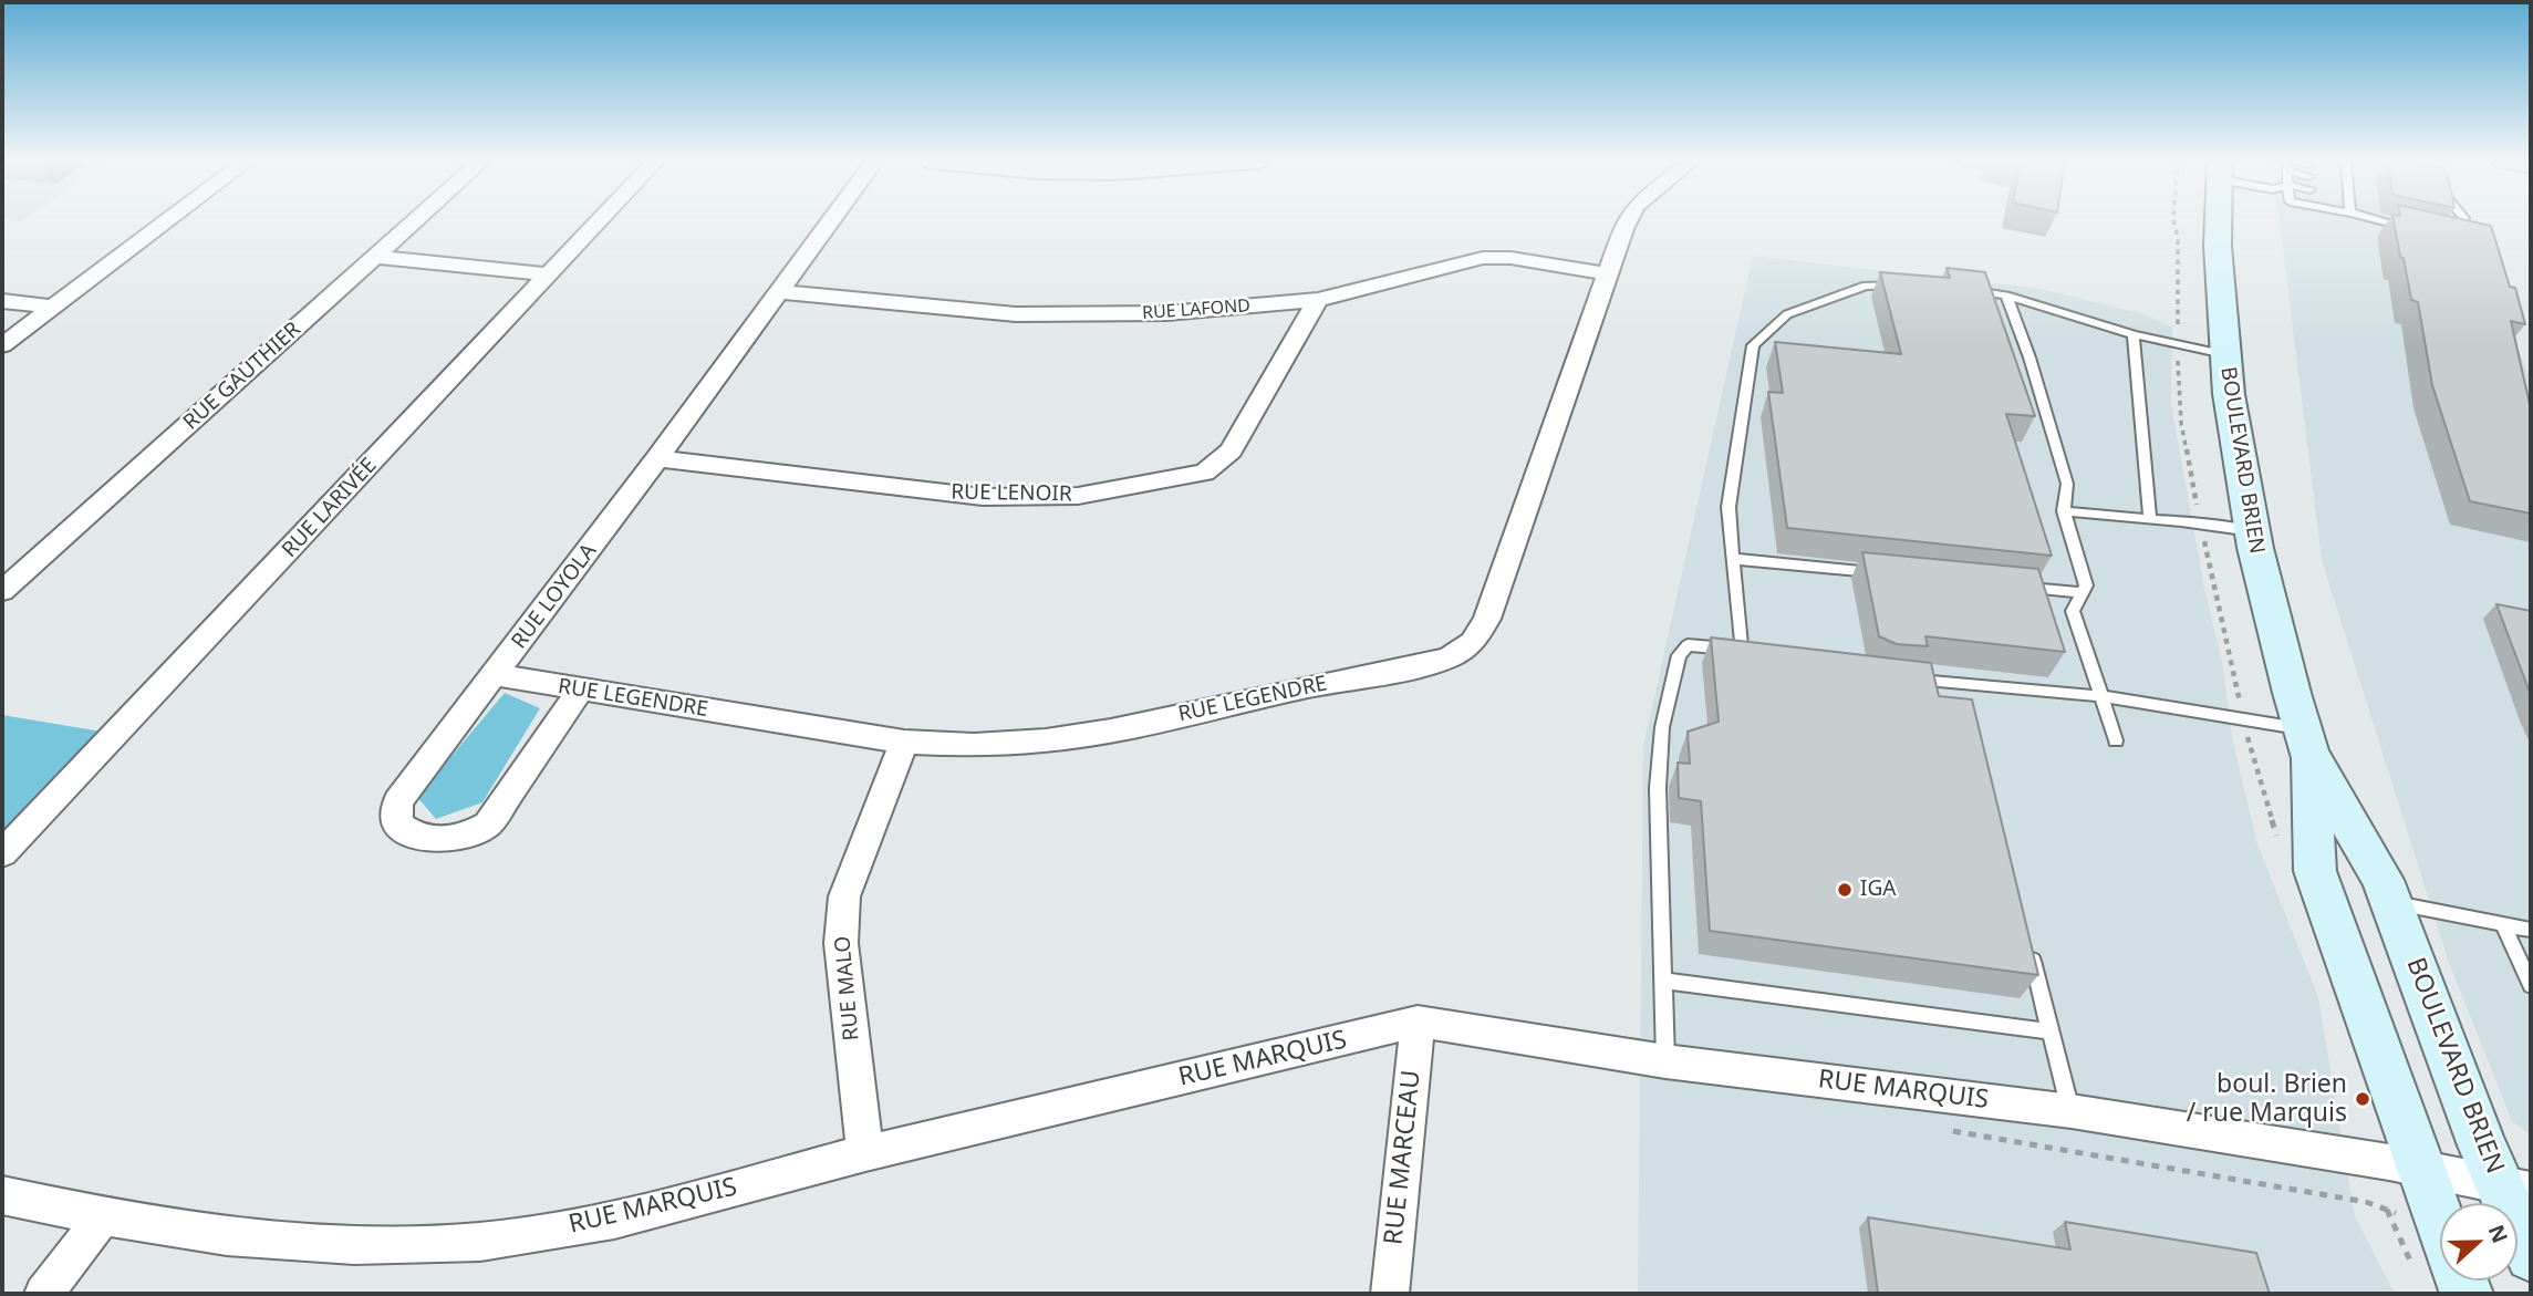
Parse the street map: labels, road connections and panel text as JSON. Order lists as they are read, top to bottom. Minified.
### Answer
{"streets":{"main road":["BOULEVARD BRIEN"],"street":["RUE LAFOND","RUE GAUTHIER","RUE LENOIR","RUE LARIVÉE","RUE LOYOLA","RUE LEGENDRE","RUE MALO","RUE MARQUIS","RUE MARCEAU"]},"crossings":[["RUE LAFOND","RUE LENOIR"],["RUE LAFOND","RUE LOYOLA"],["RUE LAFOND","RUE LEGENDRE"],["BOULEVARD BRIEN","RUE MARQUIS"],["RUE LENOIR","RUE LOYOLA"],["RUE LOYOLA","RUE LEGENDRE"],["RUE LEGENDRE","RUE MALO"],["RUE MALO","RUE MARQUIS"],["RUE MARQUIS","RUE MARCEAU"]],"places":["IGA","boul. Brien / rue Marquis"],"north":"right"}
